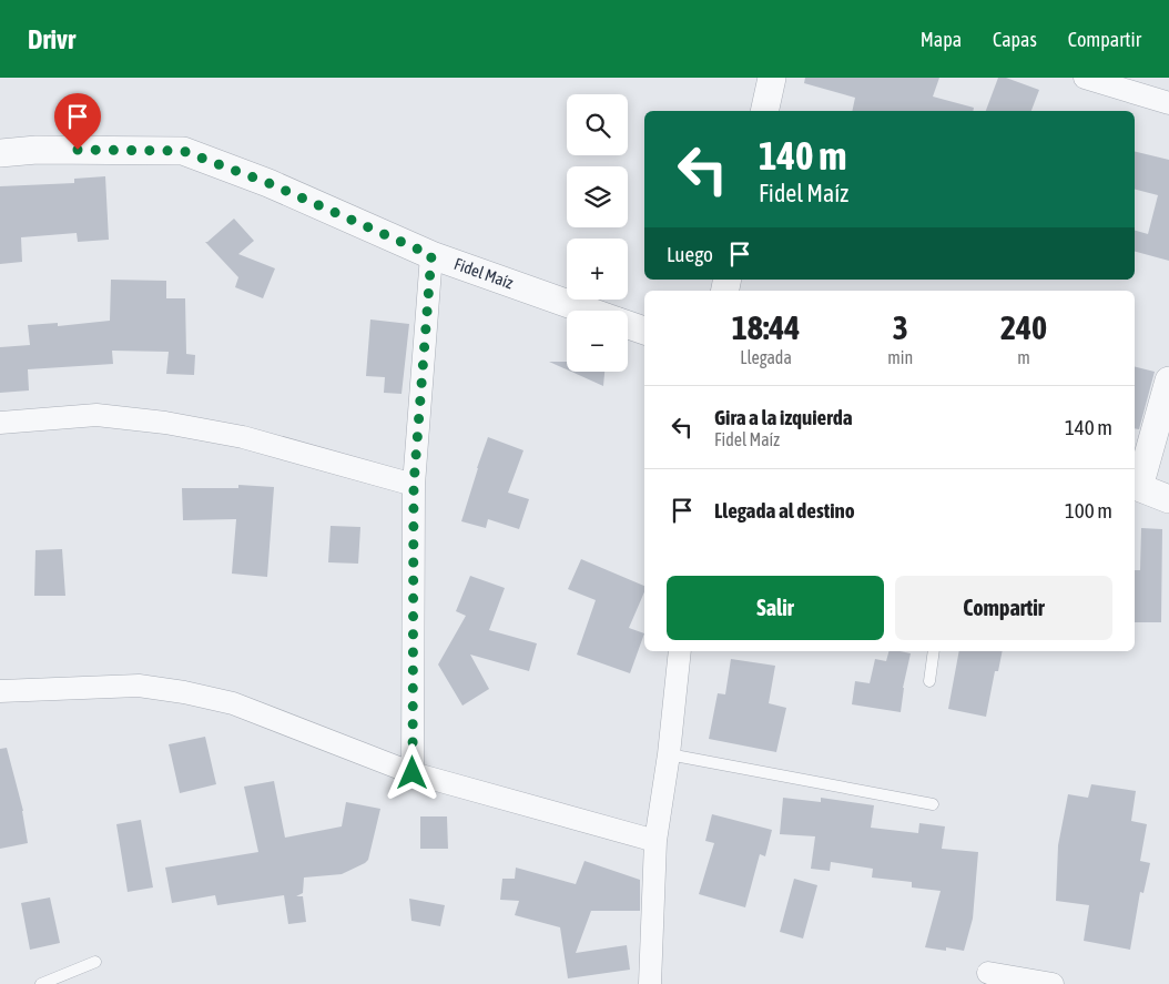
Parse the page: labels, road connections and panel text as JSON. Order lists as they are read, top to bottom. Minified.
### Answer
{"streets":{"street":["Fidel Maíz"]},"page":{"header":"Drivr","nav":["Mapa","Capas","Compartir"],"map_buttons":["+","−"],"turn":["140 m","Fidel Maíz"],"then":"Luego","eta":["18:44","Llegada","3","min","240","m"],"list":[{"name":"Gira a la izquierda","note":"Fidel Maíz","value":"140 m"},{"name":"Llegada al destino","value":"100 m"}],"buttons":["Salir","Compartir"]}}
